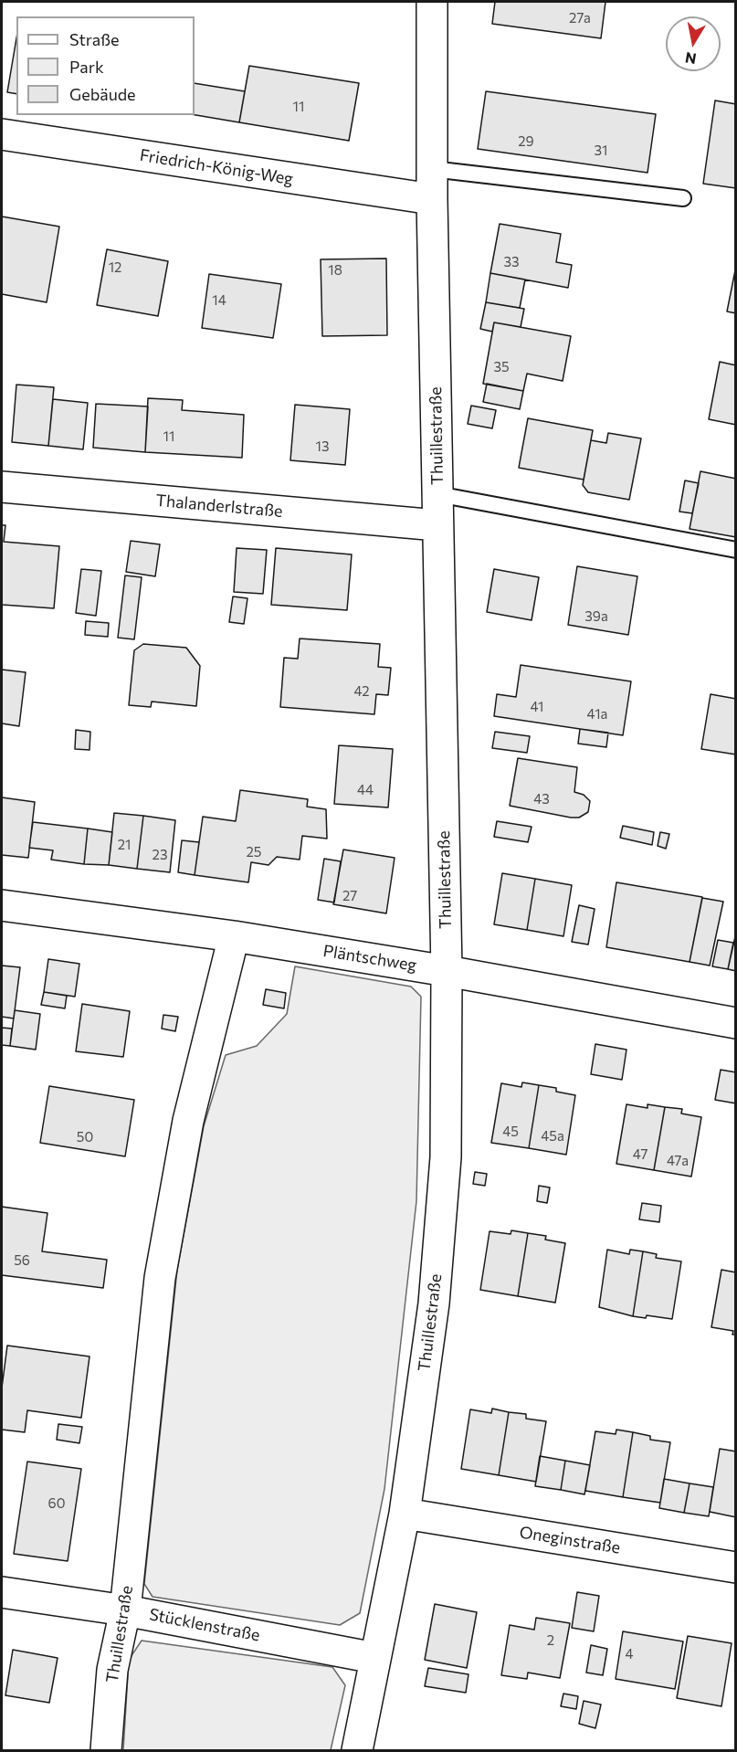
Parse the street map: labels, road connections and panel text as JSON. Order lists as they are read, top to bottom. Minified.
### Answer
{"streets":{"street":["Friedrich-König-Weg","Thuillestraße","Thalanderlstraße","Pläntschweg","Oneginstraße","Stücklenstraße"]},"crossings":[["Friedrich-König-Weg","Thuillestraße"],["Thuillestraße","Thalanderlstraße"],["Thuillestraße","Pläntschweg"],["Thuillestraße","Oneginstraße"],["Thuillestraße","Stücklenstraße"]],"house_numbers":["27a","11","29","31","33","12","18","14","35","11","13","39a","42","41","41a","44","43","21","25","23","27","45","45a","50","47","47a","56","60","2","4"],"legend":["Straße","Park","Gebäude"],"north":"bottom"}
